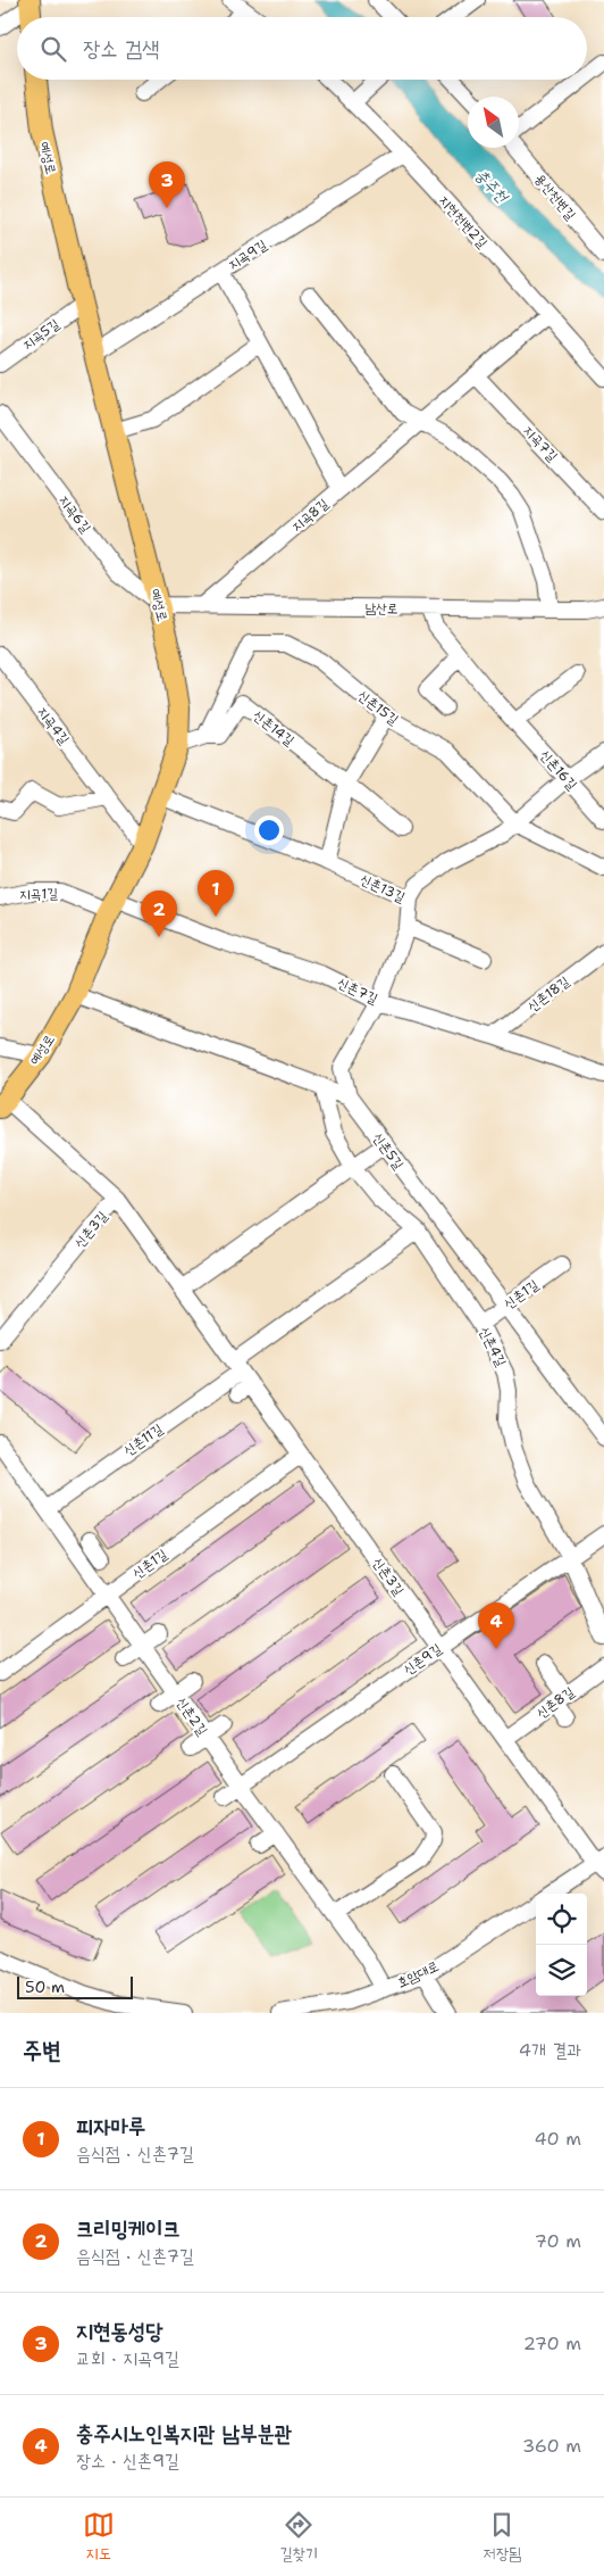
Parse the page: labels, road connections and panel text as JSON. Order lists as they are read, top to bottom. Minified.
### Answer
{"streets":{"main road":["예성로"],"street":["용산천변길","지현천변2길","지곡9길","지곡5길","지곡7길","지곡6길","지곡8길","남산로","신촌15길","지곡4길","신촌14길","신촌16길","신촌13길","지곡1길","신촌7길","신촌18길","신촌5길","신촌3길","신촌1길","신촌4길","신촌11길","신촌9길","신촌8길","신촌2길","호암대로"]},"crossings":[["예성로","지곡9길"],["예성로","지곡5길"],["예성로","지곡6길"],["예성로","남산로"],["예성로","지곡4길"],["예성로","신촌13길"],["예성로","지곡1길"],["예성로","신촌7길"],["예성로","신촌3길"],["지현천변2길","지곡9길"],["지현천변2길","지곡8길"],["지곡7길","지곡8길"],["지곡6길","남산로"],["지곡8길","남산로"],["남산로","신촌16길"],["신촌15길","신촌14길"],["신촌13길","신촌7길"],["신촌13길","신촌5길"],["지곡1길","신촌7길"],["신촌7길","신촌18길"],["신촌5길","신촌1길"],["신촌3길","신촌1길"],["신촌3길","신촌11길"],["신촌3길","신촌9길"],["신촌3길","신촌8길"],["신촌3길","호암대로"],["신촌1길","신촌4길"],["신촌1길","신촌2길"],["신촌4길","신촌11길"],["신촌4길","신촌9길"],["신촌11길","신촌2길"],["신촌9길","신촌2길"],["신촌2길","호암대로"]],"water":["충주천"],"scale_bar":"50 m","north":"top left","page":{"search":"장소 검색","pins":["3","1","2","4"],"scale":"50 m","heading":["주변","4개 결과"],"list":[{"mark":"1","name":"피자마루","note":"음식점 · 신촌7길","value":"40 m"},{"mark":"2","name":"크리밍케이크","note":"음식점 · 신촌7길","value":"70 m"},{"mark":"3","name":"지현동성당","note":"교회 · 지곡9길","value":"270 m"},{"mark":"4","name":"충주시노인복지관 남부분관","note":"장소 · 신촌9길","value":"360 m"}],"nav":["지도","길찾기","저장됨"]}}
